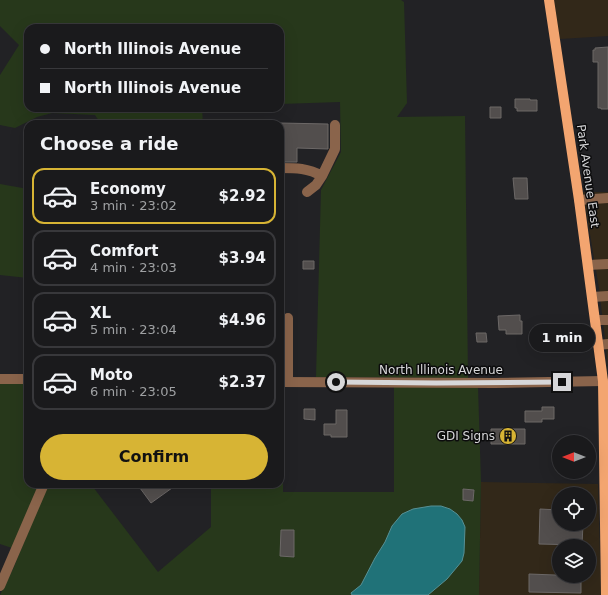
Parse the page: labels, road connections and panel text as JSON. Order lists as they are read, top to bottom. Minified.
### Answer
{"streets":{"main road":["Park Avenue East"],"street":["North Illinois Avenue"]},"crossings":[["Park Avenue East","North Illinois Avenue"]],"places":{"building":["GDI Signs"]},"north":"left","page":{"banner":["North Illinois Avenue","North Illinois Avenue"],"heading":"Choose a ride","list":[{"name":"Economy","note":"3 min · 23:02","value":"$2.92"},{"name":"Comfort","note":"4 min · 23:03","value":"$3.94"},{"name":"XL","note":"5 min · 23:04","value":"$4.96"},{"name":"Moto","note":"6 min · 23:05","value":"$2.37"}],"bubble":"1 min","buttons":"Confirm"}}
